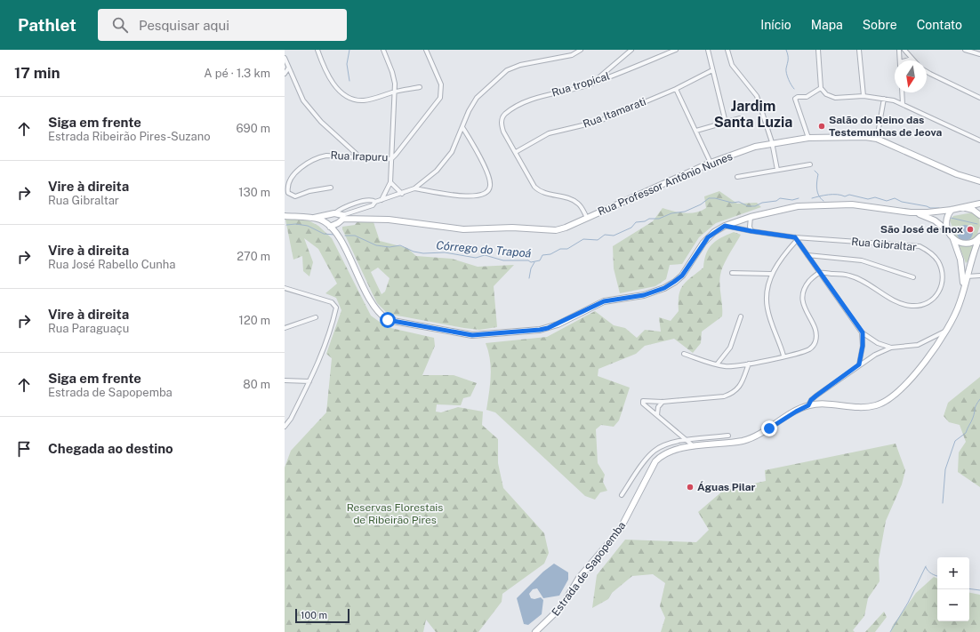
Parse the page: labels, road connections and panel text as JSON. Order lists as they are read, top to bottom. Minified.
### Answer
{"streets":{"main road":["Rua Professor Antônio Nunes","Estrada de Sapopemba"],"street":["Rua tropical","Rua Itamarati","Rua Irapuru","Rua Gibraltar"]},"crossings":[["Rua tropical","Rua Itamarati"]],"districts":["Jardim Santa Luzia"],"water":["Córrego do Trapoá"],"parks":["Reservas Florestais de Ribeirão Pires"],"places":["Salão do Reino das Testemunhas de Jeova","São José de Inox","Águas Pilar"],"scale_bar":"100 m","north":"bottom","page":{"header":"Pathlet","search":"Pesquisar aqui","nav":["Início","Mapa","Sobre","Contato"],"heading":["17 min","A pé · 1.3 km"],"list":[["Siga em frente","Estrada Ribeirão Pires-Suzano","690 m"],["Vire à direita","Rua Gibraltar","130 m"],["Vire à direita","Rua José Rabello Cunha","270 m"],["Vire à direita","Rua Paraguaçu","120 m"],["Siga em frente","Estrada de Sapopemba","80 m"],"Chegada ao destino"],"map_buttons":["+","−"],"scale":"100 m"}}
